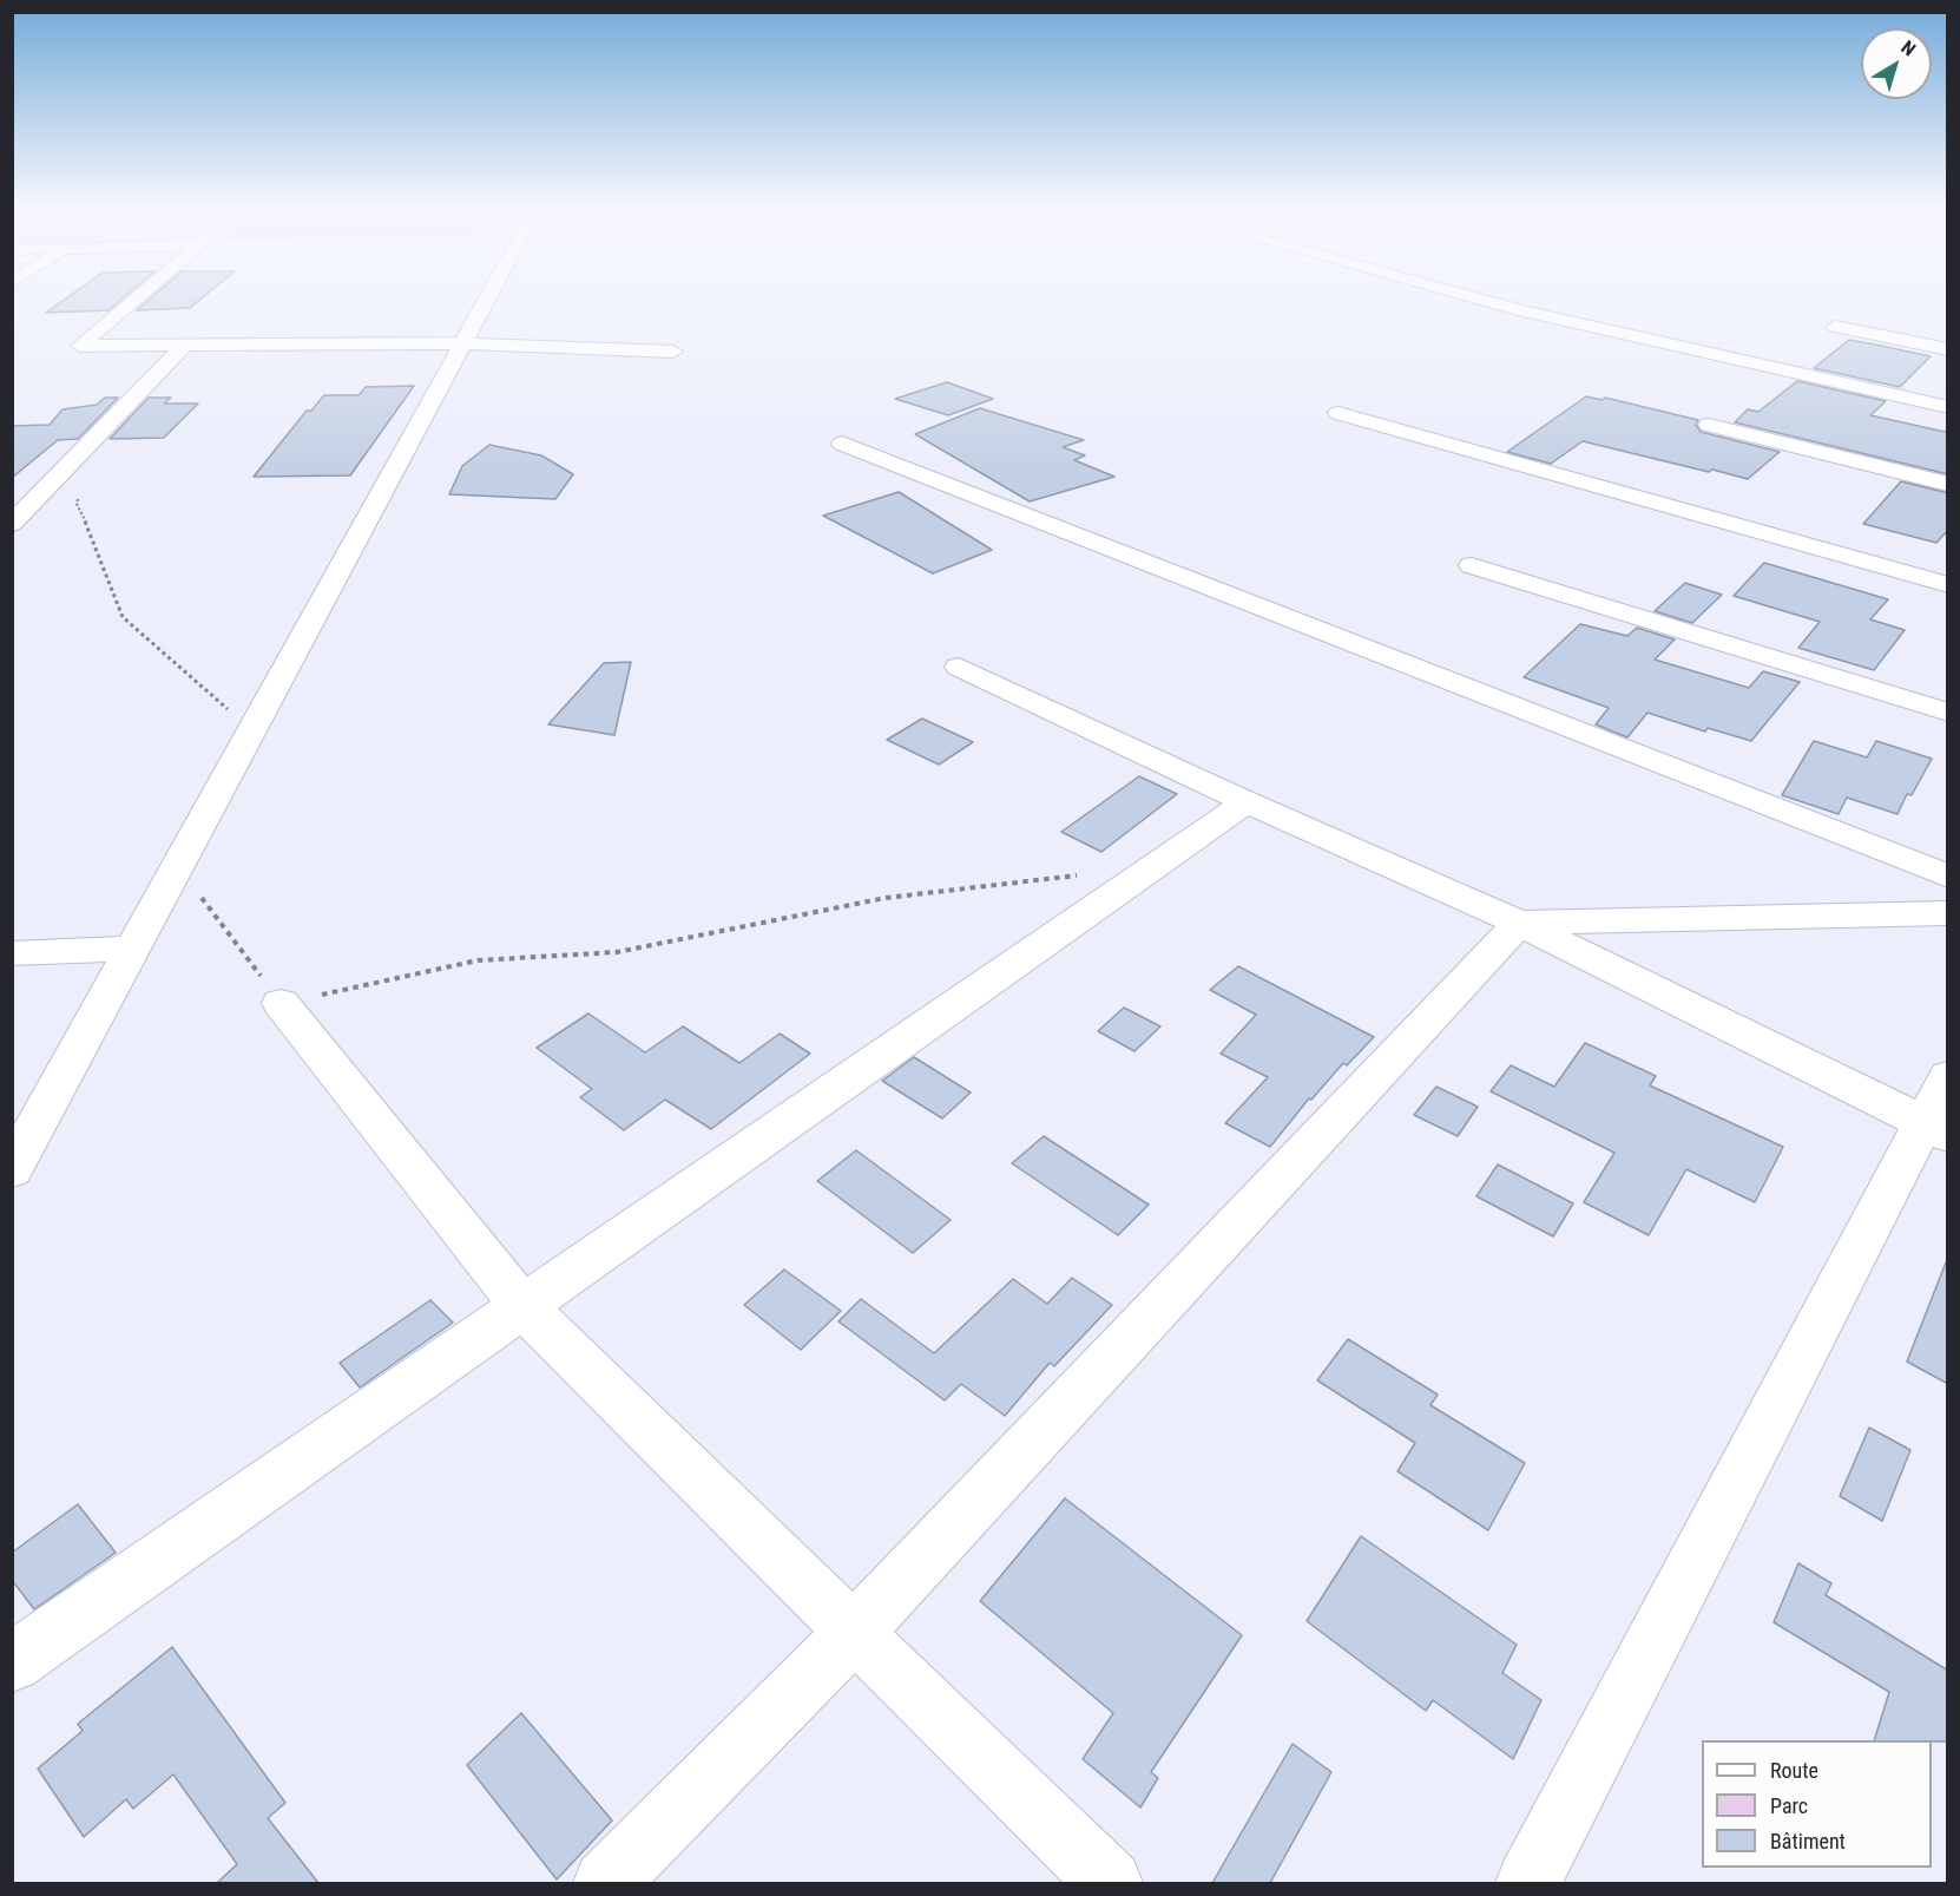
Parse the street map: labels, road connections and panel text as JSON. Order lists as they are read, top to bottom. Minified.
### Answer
{"legend":["Route","Parc","Bâtiment"],"north":"top right"}
